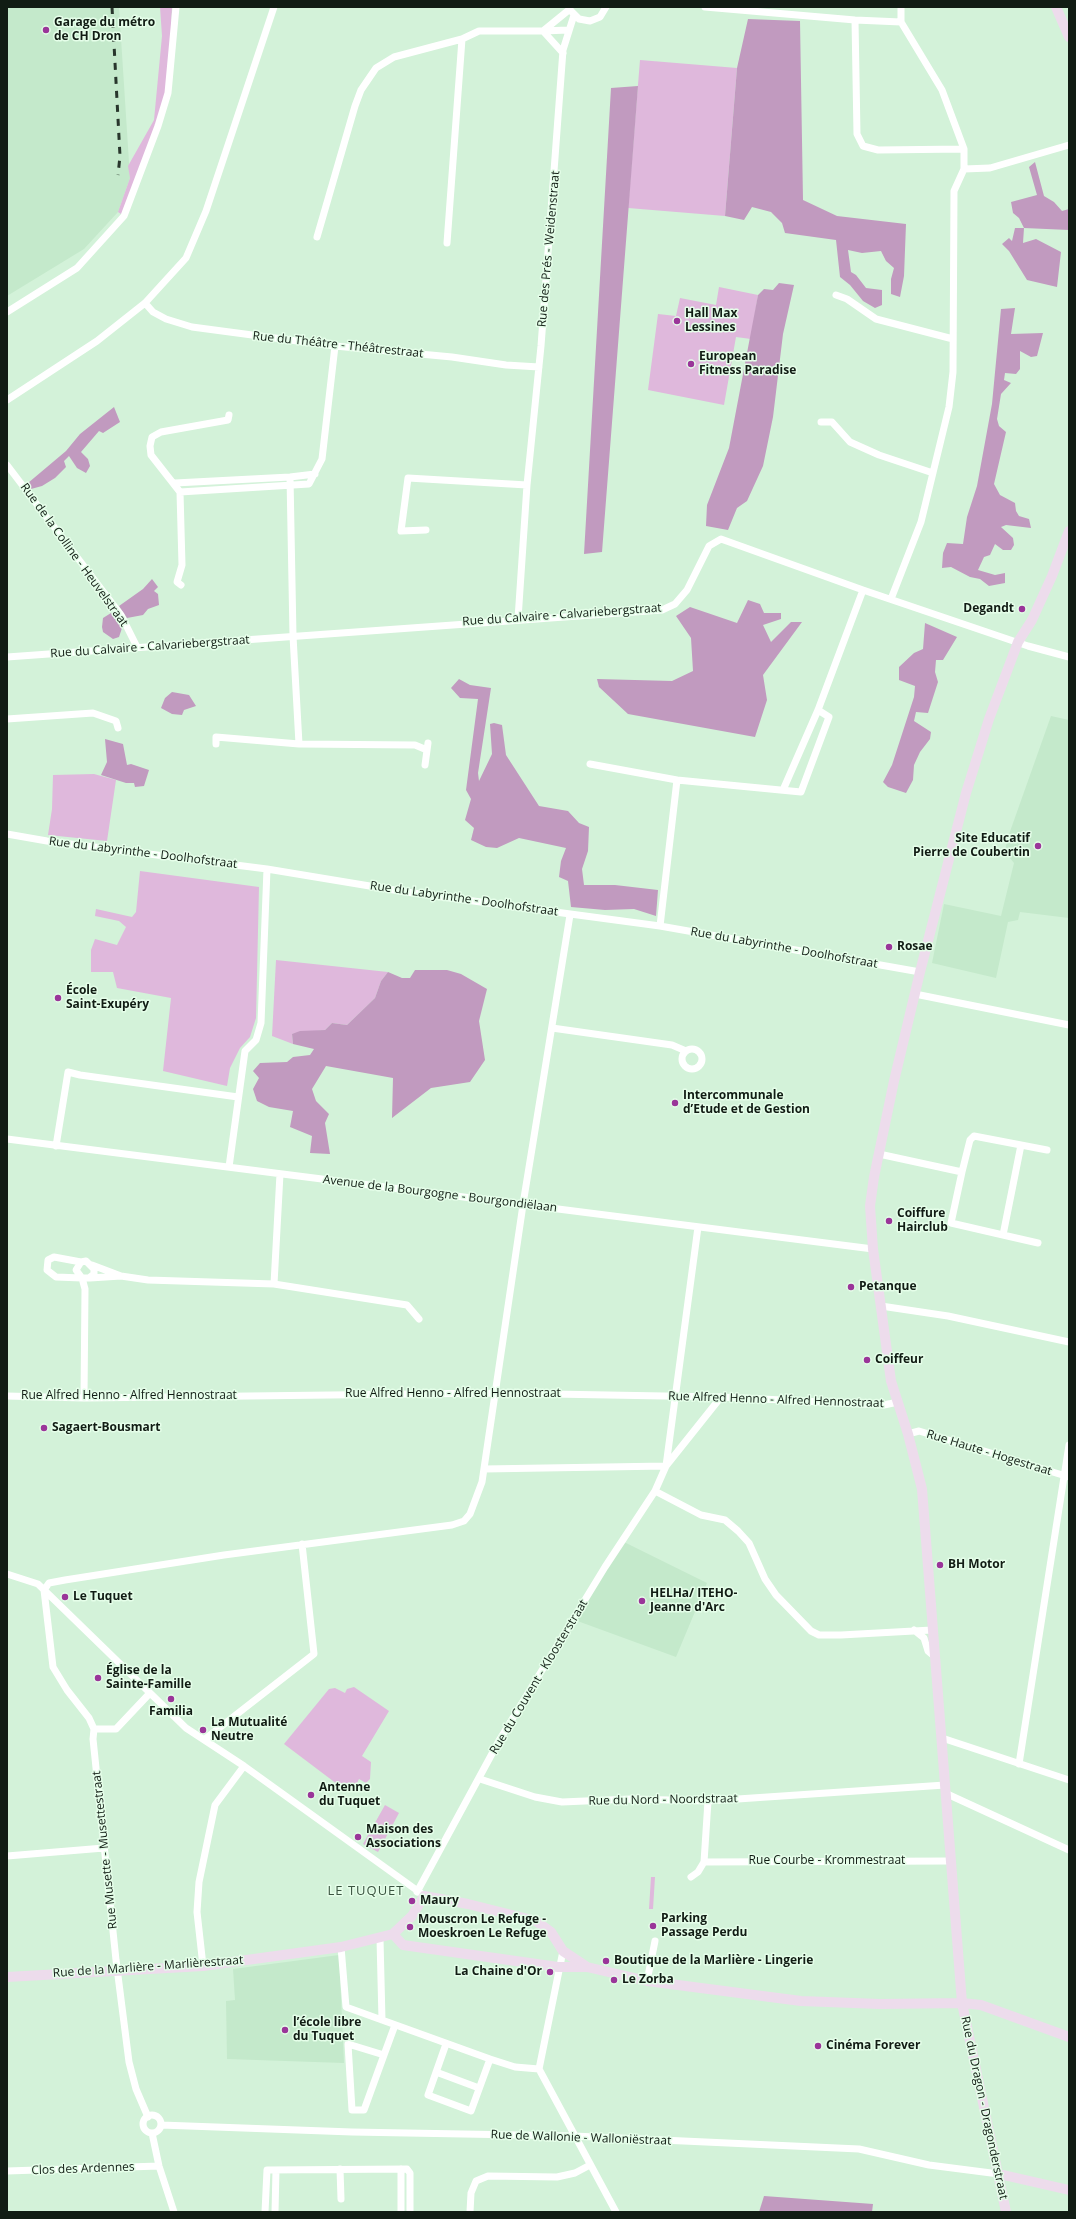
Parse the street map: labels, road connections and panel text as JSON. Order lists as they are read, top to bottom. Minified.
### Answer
{"streets":{"street":["Rue des Prés - Weidenstraat","Rue du Théâtre - Théâtrestraat","Rue de la Colline - Heuvelstraat","Rue du Calvaire - Calvariebergstraat","Rue du Labyrinthe - Doolhofstraat","Avenue de la Bourgogne - Bourgondiëlaan","Rue Alfred Henno - Alfred Hennostraat","Rue Haute - Hogestraat","Rue du Couvent - Kloosterstraat","Rue du Nord - Noordstraat","Rue Musette - Musettestraat","Rue Courbe - Krommestraat","Rue de la Marlière - Marlièrestraat","Rue du Dragon - Dragonderstraat","Rue de Wallonie - Walloniëstraat","Clos des Ardennes"]},"crossings":[["Rue des Prés - Weidenstraat","Rue du Théâtre - Théâtrestraat"],["Rue des Prés - Weidenstraat","Rue du Calvaire - Calvariebergstraat"],["Rue de la Colline - Heuvelstraat","Rue du Calvaire - Calvariebergstraat"],["Rue du Calvaire - Calvariebergstraat","Rue du Dragon - Dragonderstraat"],["Rue du Labyrinthe - Doolhofstraat","Rue du Dragon - Dragonderstraat"],["Avenue de la Bourgogne - Bourgondiëlaan","Rue du Couvent - Kloosterstraat"],["Avenue de la Bourgogne - Bourgondiëlaan","Rue du Dragon - Dragonderstraat"],["Rue Alfred Henno - Alfred Hennostraat","Rue du Couvent - Kloosterstraat"],["Rue Alfred Henno - Alfred Hennostraat","Rue du Dragon - Dragonderstraat"],["Rue Haute - Hogestraat","Rue du Dragon - Dragonderstraat"],["Rue du Couvent - Kloosterstraat","Rue du Nord - Noordstraat"],["Rue du Couvent - Kloosterstraat","Rue de la Marlière - Marlièrestraat"],["Rue du Nord - Noordstraat","Rue du Dragon - Dragonderstraat"],["Rue Musette - Musettestraat","Rue de la Marlière - Marlièrestraat"],["Rue Musette - Musettestraat","Rue de Wallonie - Walloniëstraat"],["Rue Courbe - Krommestraat","Rue du Dragon - Dragonderstraat"],["Rue du Dragon - Dragonderstraat","Rue de Wallonie - Walloniëstraat"]],"districts":["LE TUQUET"],"places":["Garage du métro de CH Dron","Hall Max Lessines","European Fitness Paradise","Degandt","Site Educatif Pierre de Coubertin","Rosae","École Saint-Exupéry","Intercommunale d’Etude et de Gestion","Coiffure Hairclub","Petanque","Coiffeur","Sagaert-Bousmart","BH Motor","Le Tuquet","HELHa/ ITEHO- Jeanne d'Arc","Église de la Sainte-Famille","Familia","La Mutualité Neutre","Antenne du Tuquet","Maison des Associations","Maury","Parking Passage Perdu","Mouscron Le Refuge - Moeskroen Le Refuge","Boutique de la Marlière - Lingerie","La Chaine d'Or","Le Zorba","l’école libre du Tuquet","Cinéma Forever"]}
